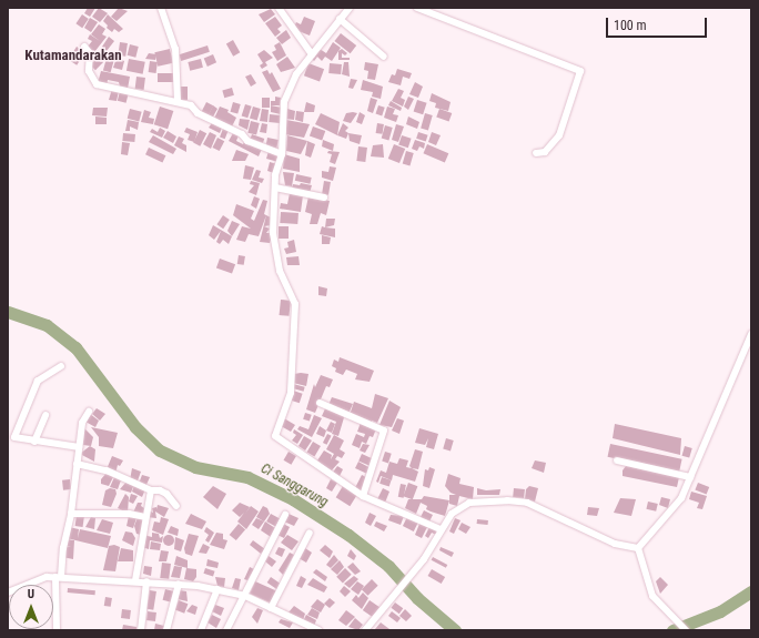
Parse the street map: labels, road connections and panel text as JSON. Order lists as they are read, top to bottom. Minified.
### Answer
{"districts":["Kutamandarakan"],"water":["Ci Sanggarung"],"scale_bar":"100 m","north":"top"}
